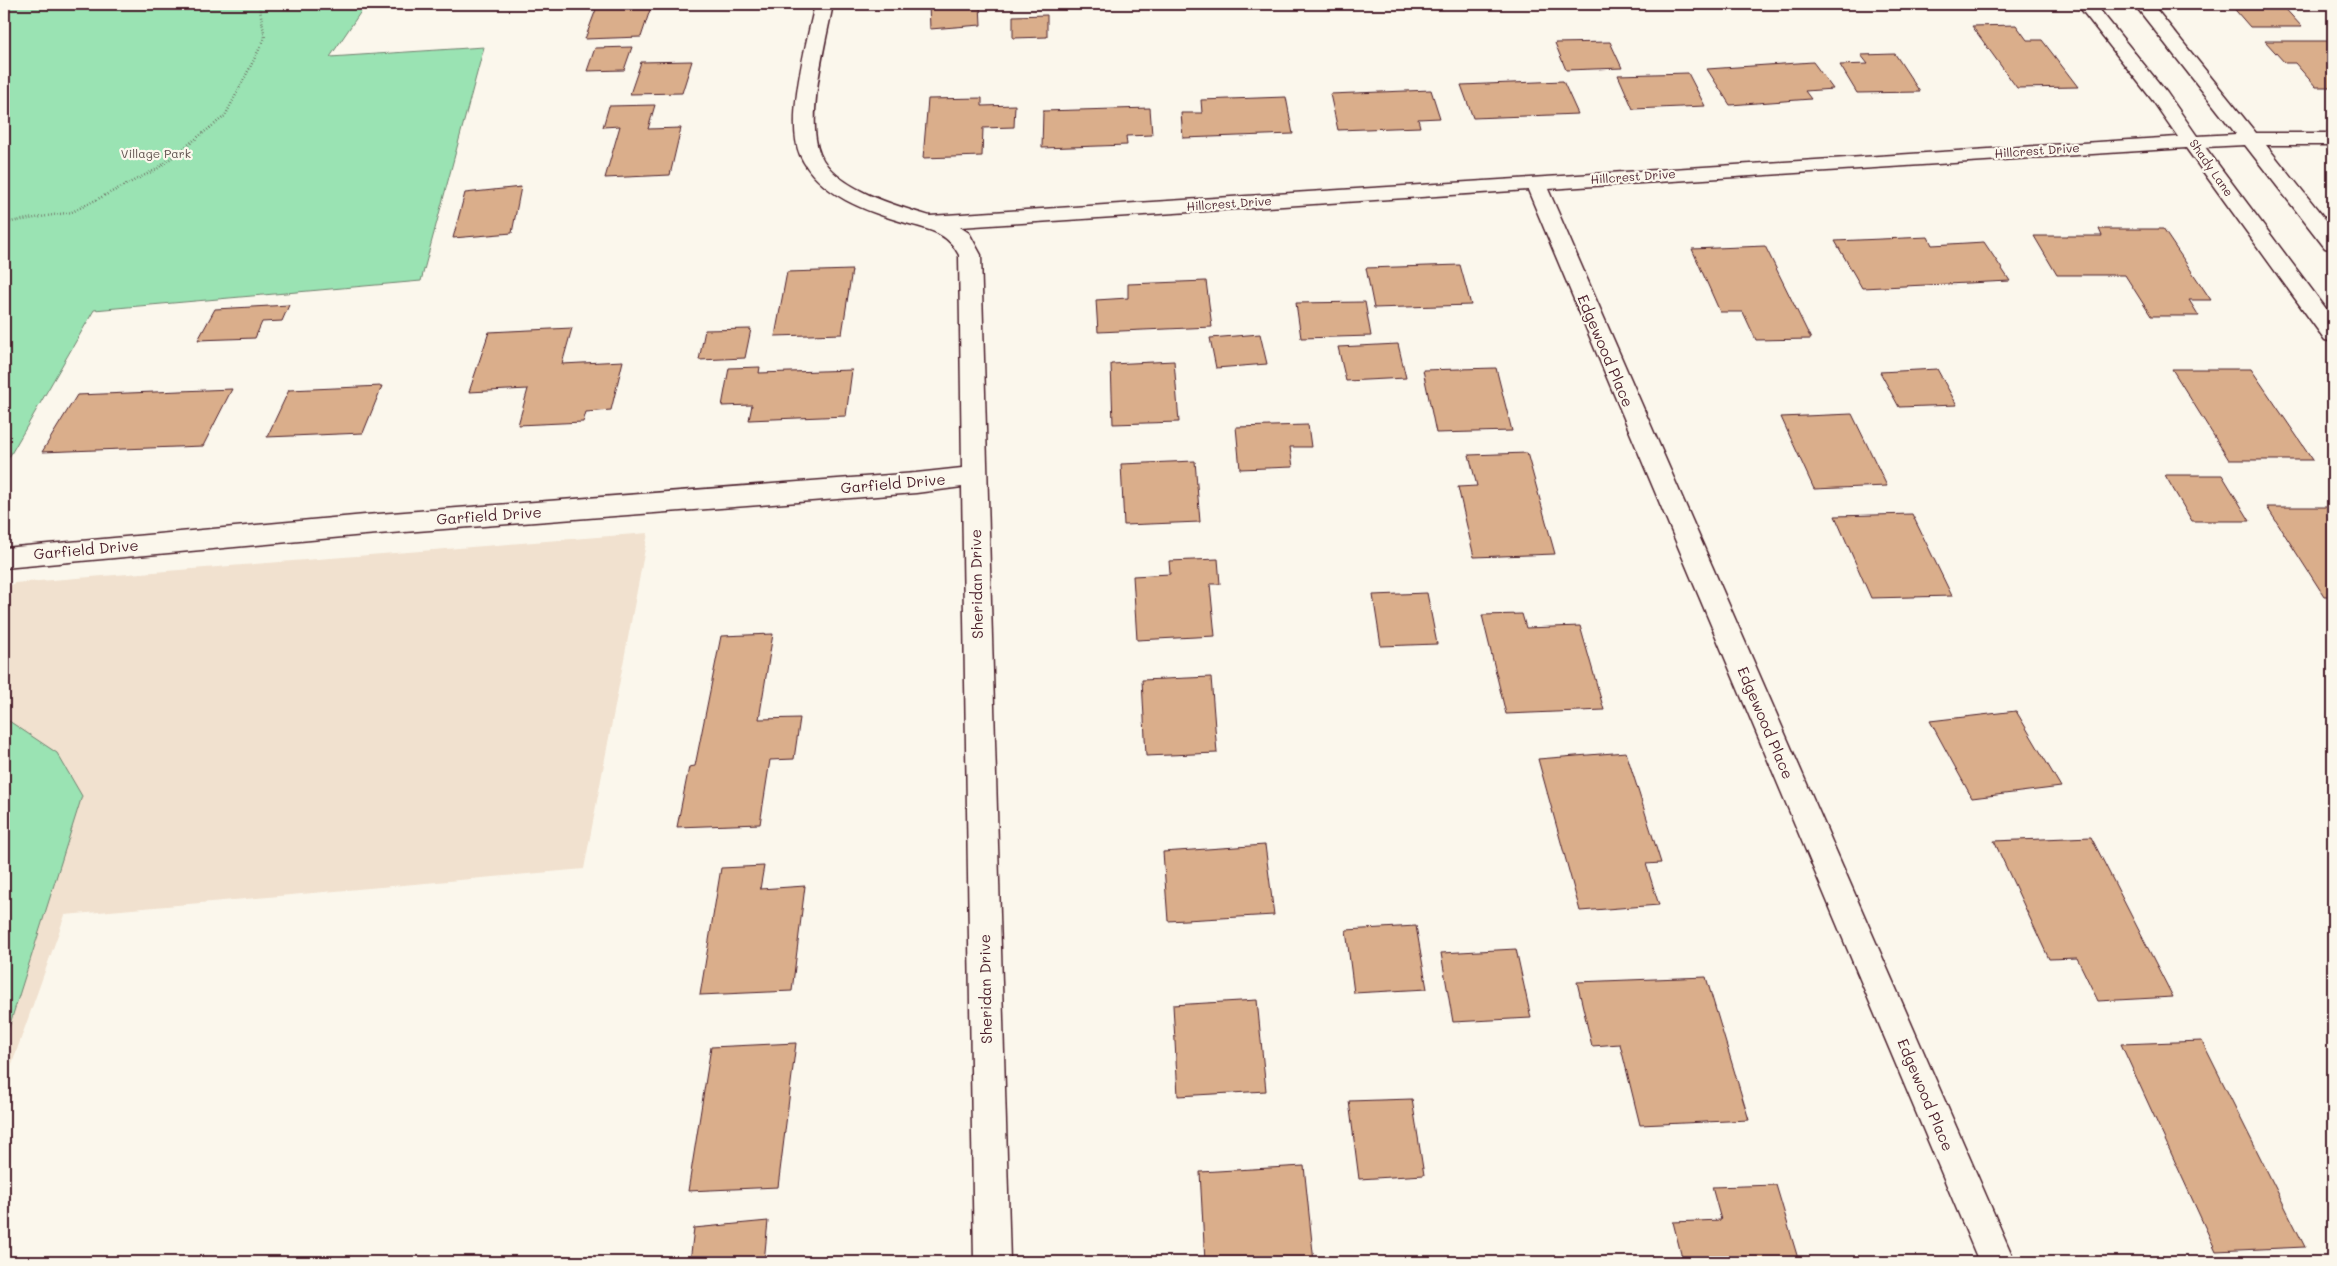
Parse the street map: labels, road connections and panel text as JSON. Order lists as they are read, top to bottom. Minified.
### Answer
{"streets":{"street":["Hillcrest Drive","Shady Lane","Edgewood Place","Garfield Drive","Sheridan Drive"]},"crossings":[["Hillcrest Drive","Shady Lane"],["Hillcrest Drive","Edgewood Place"],["Hillcrest Drive","Sheridan Drive"],["Garfield Drive","Sheridan Drive"]],"parks":["Village Park"]}
